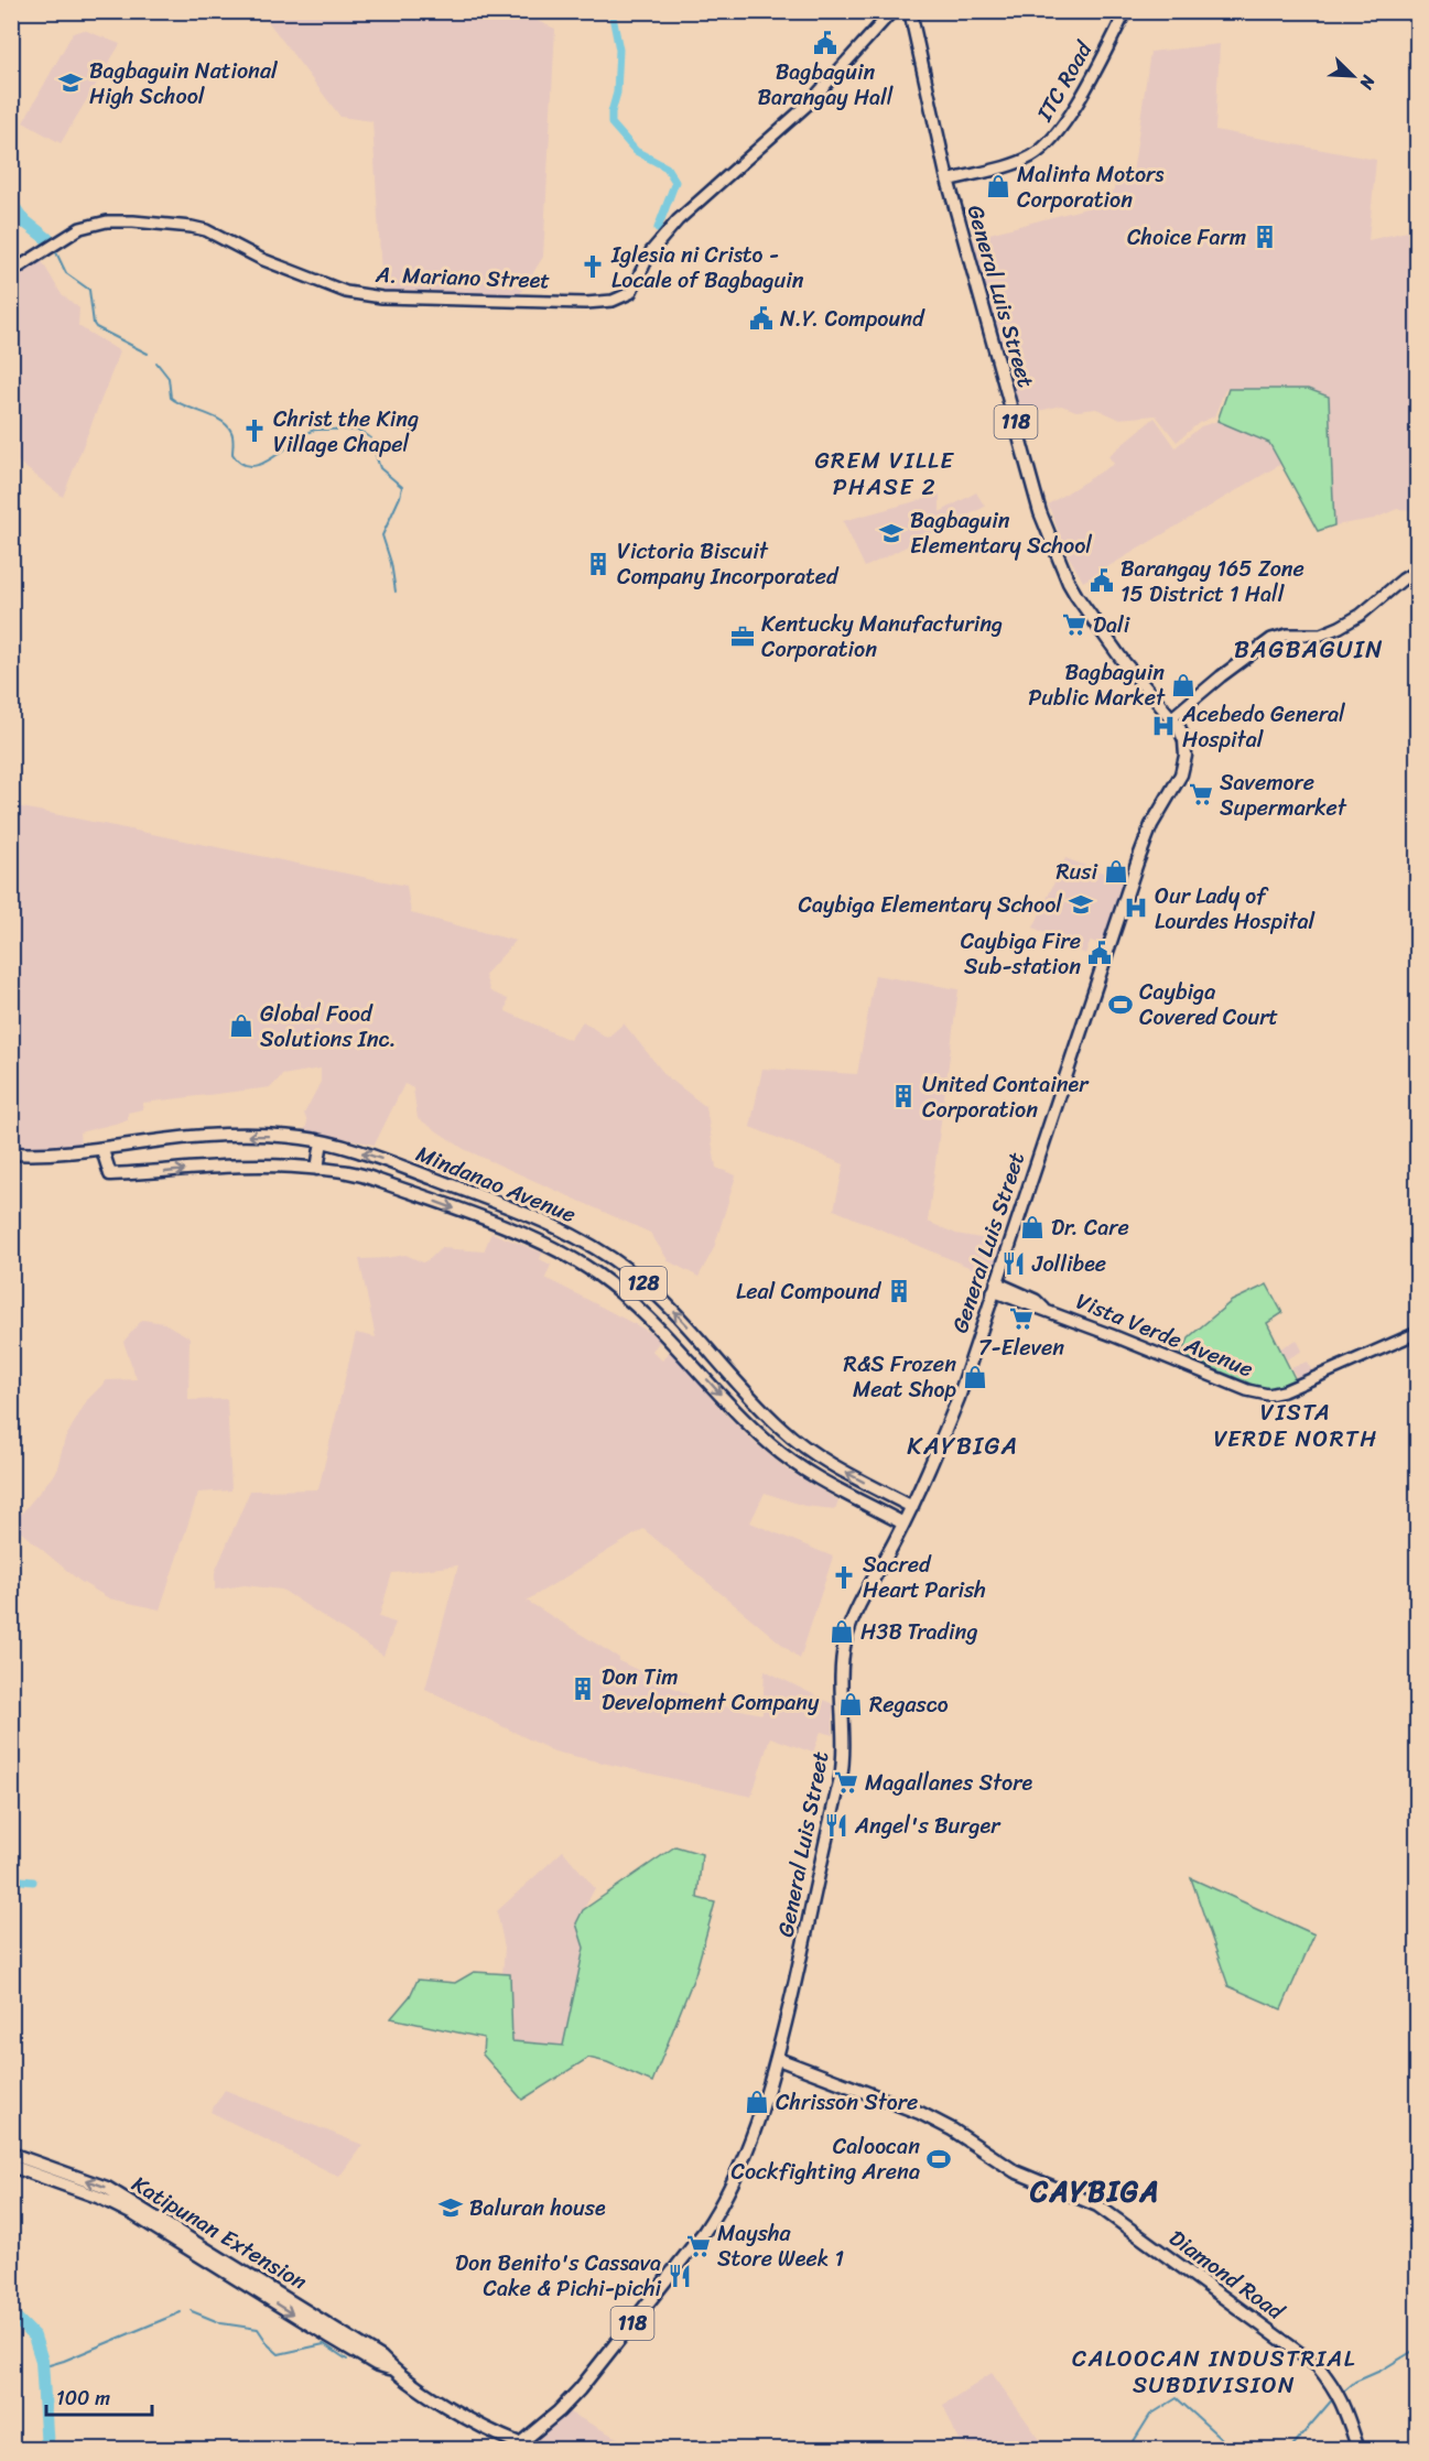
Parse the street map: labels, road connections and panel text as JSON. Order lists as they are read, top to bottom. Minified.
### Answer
{"streets":{"main road":["General Luis Street","118","Mindanao Avenue","128","Katipunan Extension","Diamond Road"],"street":["ITC Road","A. Mariano Street","Vista Verde Avenue"]},"crossings":[["ITC Road","General Luis Street"],["General Luis Street","Mindanao Avenue"],["General Luis Street","Vista Verde Avenue"],["General Luis Street","Katipunan Extension"],["General Luis Street","Diamond Road"]],"districts":["GREM VILLE PHASE 2","BAGBAGUIN","VISTA VERDE NORTH","KAYBIGA","CAYBIGA","CALOOCAN INDUSTRIAL SUBDIVISION"],"places":{"public building":["Bagbaguin Barangay Hall","N.Y. Compound","Barangay 165 Zone 15 District 1 Hall","Caybiga Fire Sub-station"],"school or university":["Bagbaguin National High School","Bagbaguin Elementary School","Caybiga Elementary School","Baluran house"],"shop":["Malinta Motors Corporation","Bagbaguin Public Market","Rusi","Global Food Solutions Inc.","Dr. Care","R&S Frozen Meat Shop","H3B Trading","Regasco","Chrisson Store"],"building":["Choice Farm","Victoria Biscuit Company Incorporated","United Container Corporation","Leal Compound","Don Tim Development Company"],"church":["Iglesia ni Cristo - Locale of Bagbaguin","Christ the King Village Chapel","Sacred Heart Parish"],"supermarket":["Dali","Savemore Supermarket","7-Eleven","Magallanes Store","Maysha Store Week 1"],"office":["Kentucky Manufacturing Corporation"],"hospital":["Acebedo General Hospital","Our Lady of Lourdes Hospital"],"sports":["Caybiga Covered Court","Caloocan Cockfighting Arena"],"restaurant":["Jollibee","Angel's Burger","Don Benito's Cassava Cake & Pichi-pichi"]},"scale_bar":"100 m","north":"bottom right"}
